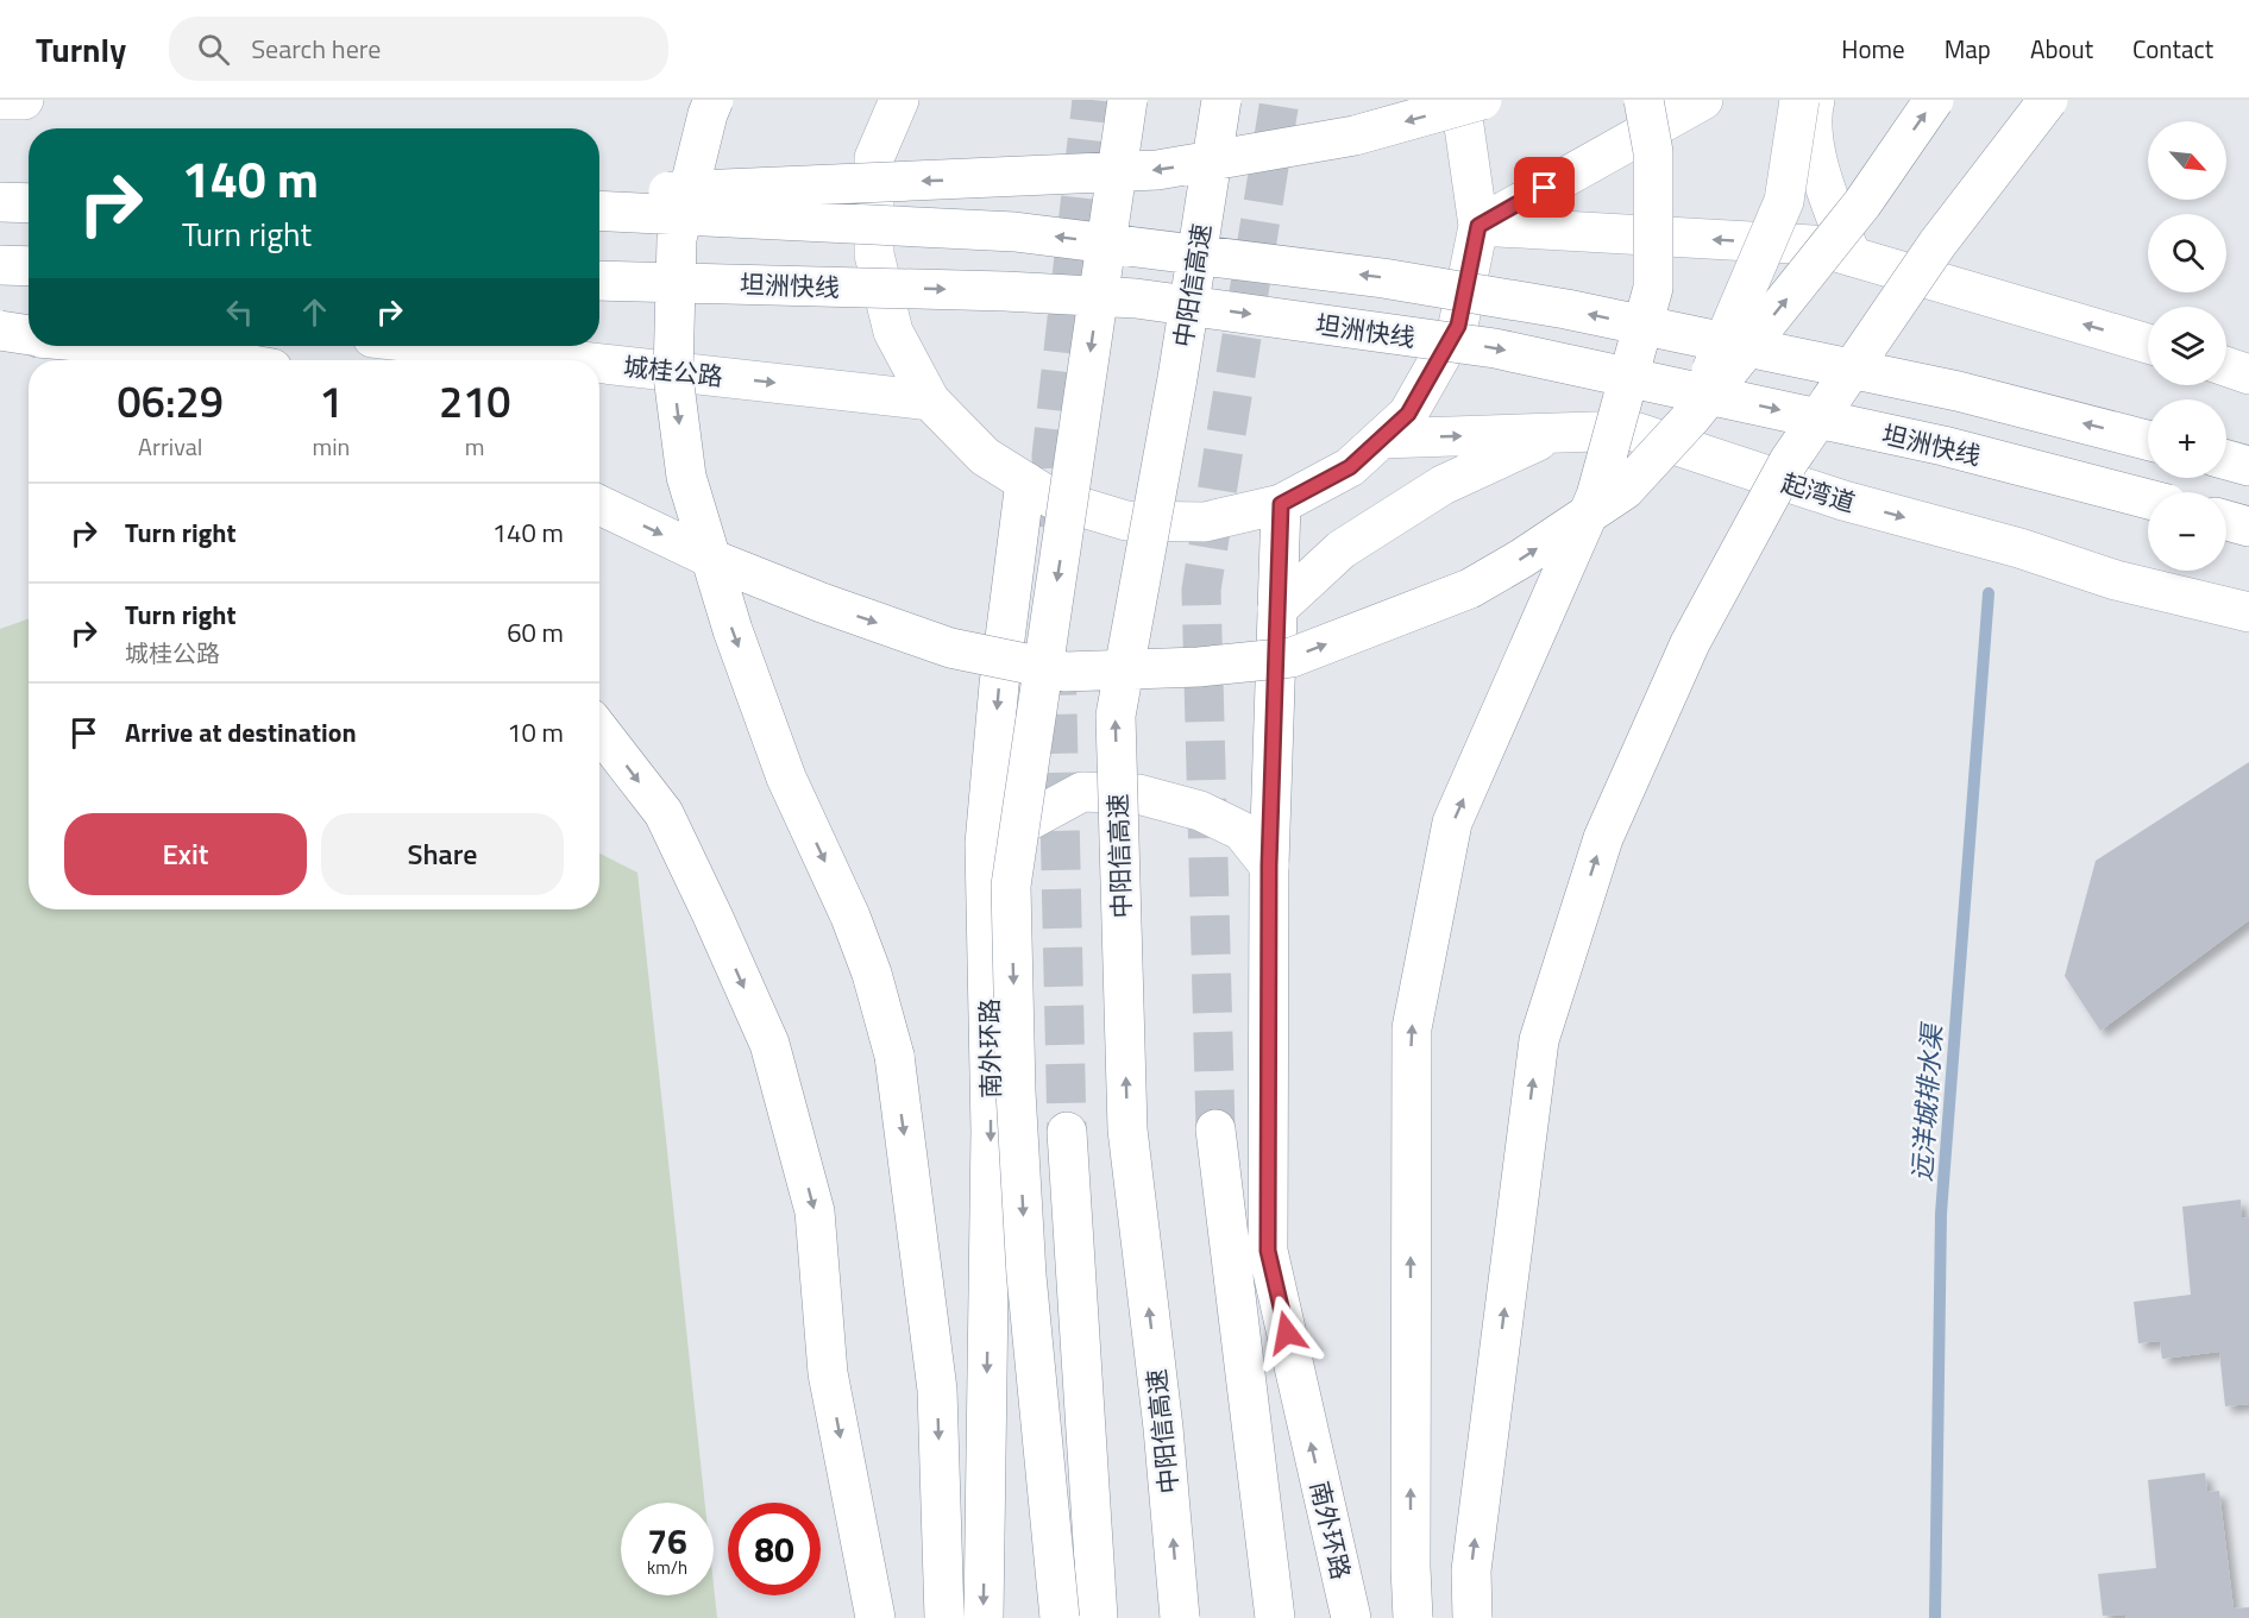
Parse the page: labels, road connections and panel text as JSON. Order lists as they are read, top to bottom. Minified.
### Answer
{"streets":{"main road":["坦洲快线","中阳信高速","城桂公路","起湾道","南外环路"]},"water":["远洋城排水渠"],"north":"bottom right","page":{"header":"Turnly","search":"Search here","nav":["Home","Map","About","Contact"],"map_buttons":["+","−"],"turn":["140 m","Turn right"],"eta":["06:29","Arrival","1","min","210","m"],"list":[{"name":"Turn right","value":"140 m"},{"name":"Turn right","note":"城桂公路","value":"60 m"},{"name":"Arrive at destination","value":"10 m"}],"buttons":["Exit","Share"],"speed":"76 km/h","limit":"80"}}
